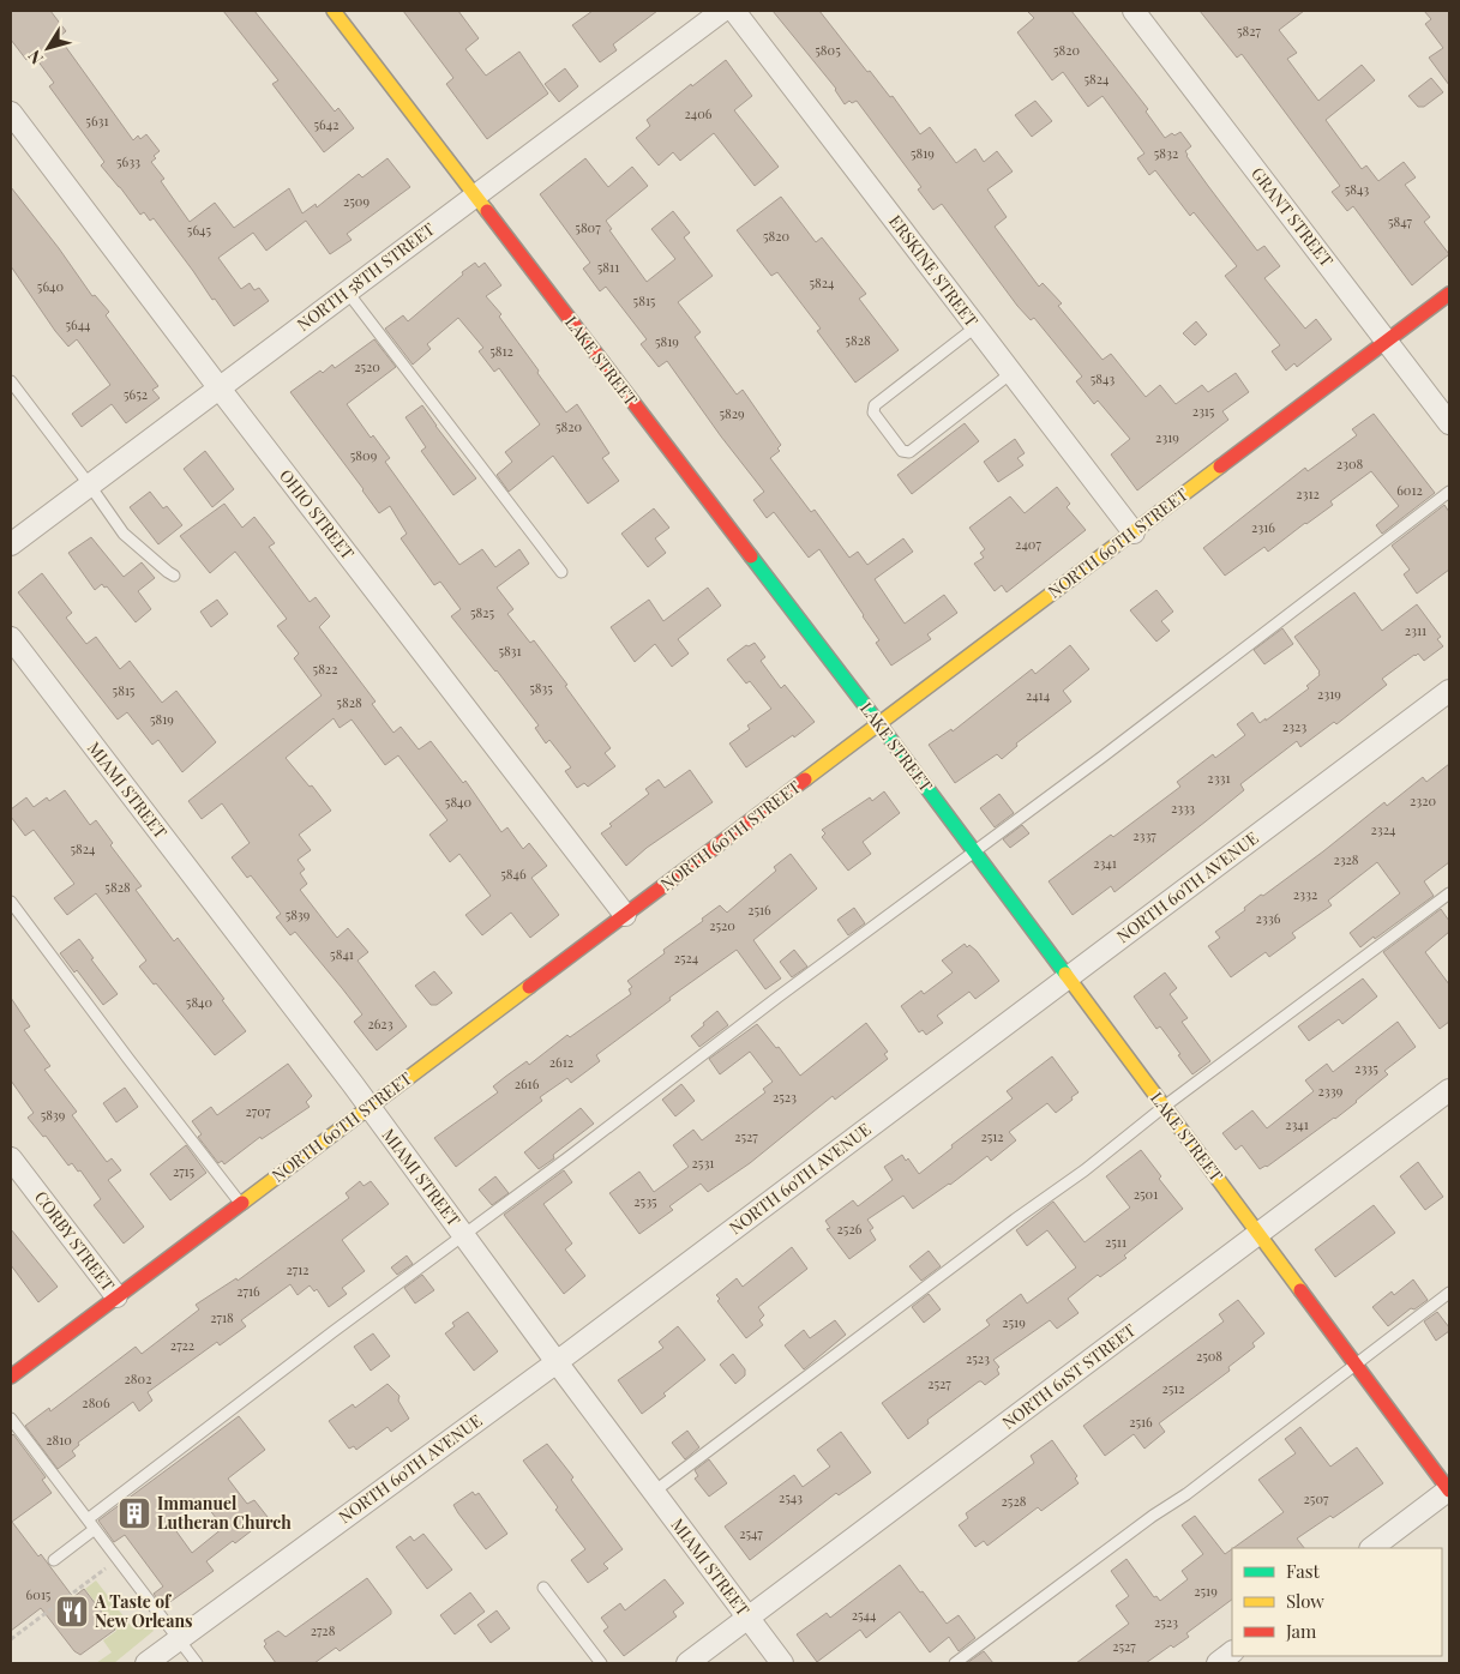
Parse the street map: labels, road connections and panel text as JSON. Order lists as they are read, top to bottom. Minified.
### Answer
{"streets":{"street":["GRANT STREET","ERSKINE STREET","NORTH 58TH STREET","LAKE STREET","OHIO STREET","NORTH 60TH STREET","MIAMI STREET","NORTH 60TH AVENUE","CORBY STREET","NORTH 61ST STREET"]},"crossings":[["GRANT STREET","NORTH 60TH STREET"],["ERSKINE STREET","NORTH 60TH STREET"],["NORTH 58TH STREET","LAKE STREET"],["NORTH 58TH STREET","OHIO STREET"],["LAKE STREET","NORTH 60TH STREET"],["LAKE STREET","NORTH 60TH AVENUE"],["LAKE STREET","NORTH 61ST STREET"],["OHIO STREET","NORTH 60TH STREET"],["NORTH 60TH STREET","MIAMI STREET"],["NORTH 60TH STREET","CORBY STREET"],["MIAMI STREET","NORTH 60TH AVENUE"],["MIAMI STREET","NORTH 61ST STREET"]],"places":{"building":["Immanuel Lutheran Church"],"restaurant":["A Taste of New Orleans"]},"house_numbers":["5827","5805","5820","5824","2406","5631","5642","5819","5832","5633","5843","2509","5847","5807","5645","5820","5811","5824","5640","5815","5644","5828","5819","5812","2520","5843","5652","2315","5829","5820","2319","5809","2308","6012","2312","2316","2407","5825","2311","5831","5822","5835","5815","2319","2414","5828","5819","2323","2331","2320","5840","2333","2324","2337","5824","2328","2341","5846","5828","2332","2516","5839","2336","2520","5841","2524","5840","2623","2612","2335","2616","2339","2523","2707","5839","2341","2527","2512","2531","2715","2501","2535","2526","2511","2712","2716","2718","2519","2722","2508","2523","2802","2527","2512","2806","2516","2810","2543","2507","2528","2547","2519","6015","2544","2523","2728","2527"],"legend":["Fast","Slow","Jam"],"north":"bottom left"}
